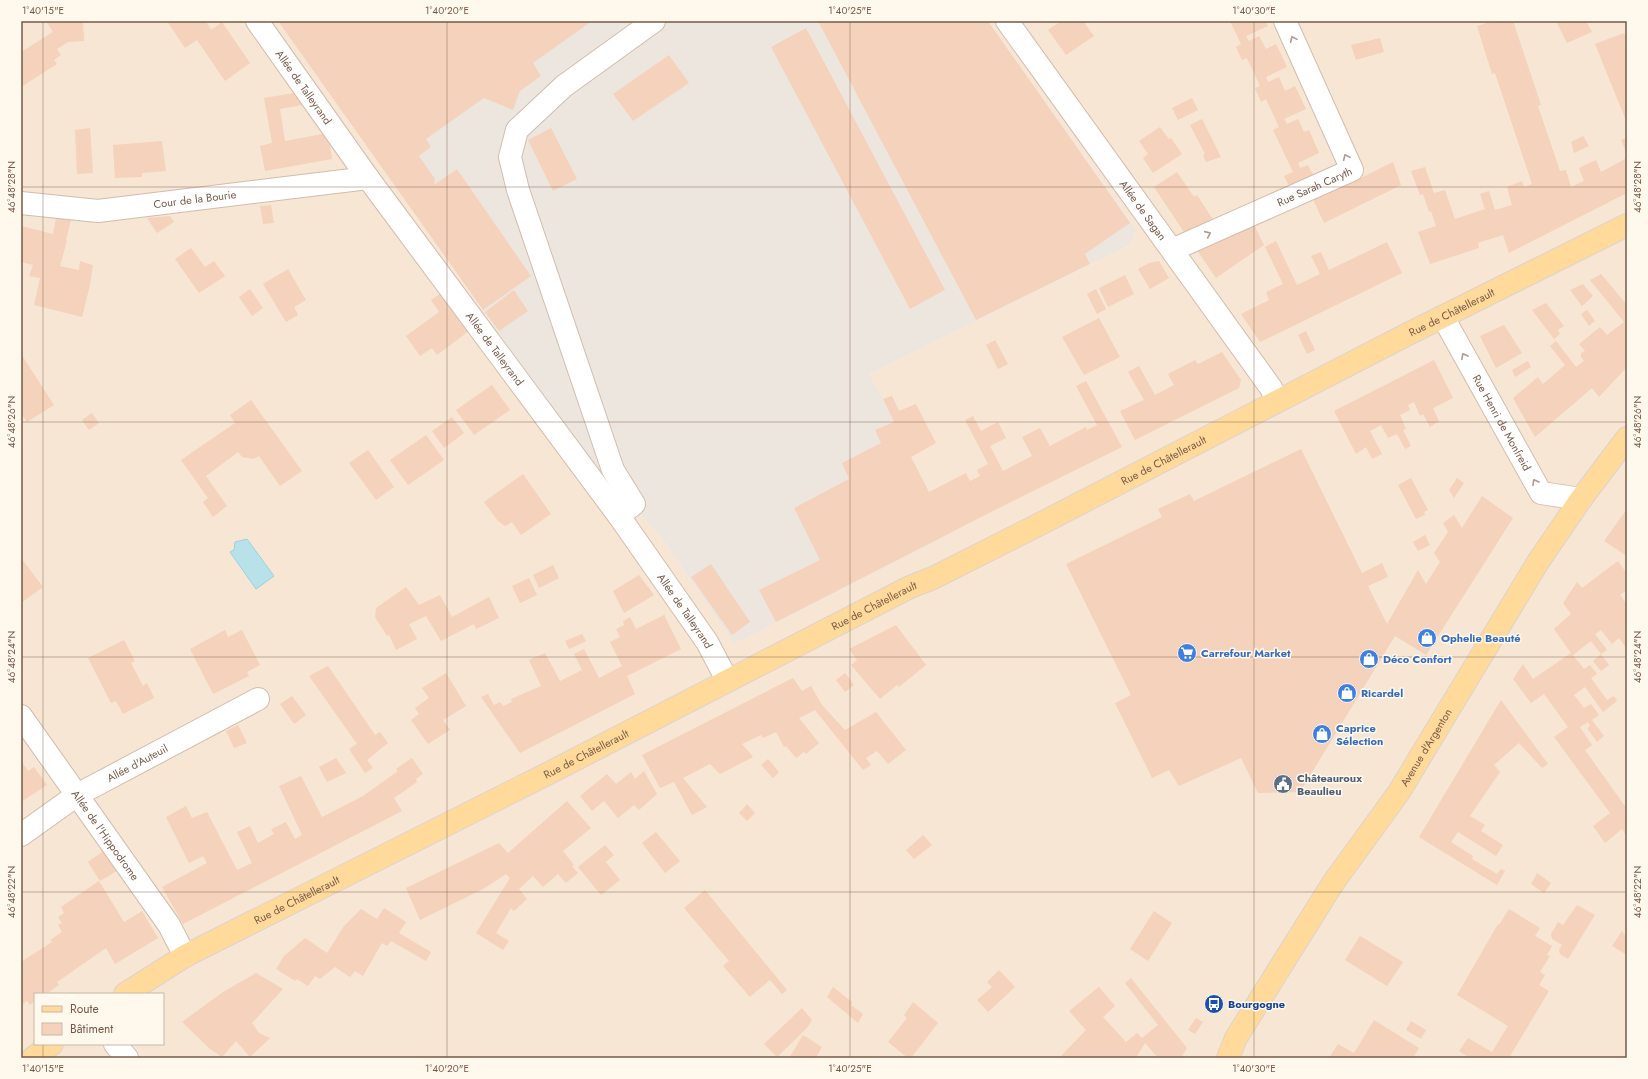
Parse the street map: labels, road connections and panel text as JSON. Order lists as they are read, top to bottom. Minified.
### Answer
{"streets":{"main road":["Rue de Châtellerault","Avenue d'Argenton"],"street":["Allée de Talleyrand","Rue Sarah Caryth","Cour de la Bourie","Allée de Sagan","Rue Henri de Monfreid","Allée d'Auteuil","Allée de l'Hippodrome"]},"crossings":[["Allée de Talleyrand","Cour de la Bourie"],["Allée de Talleyrand","Rue de Châtellerault"],["Rue Sarah Caryth","Allée de Sagan"],["Allée de Sagan","Rue de Châtellerault"],["Rue de Châtellerault","Rue Henri de Monfreid"],["Rue de Châtellerault","Allée de l'Hippodrome"],["Rue Henri de Monfreid","Avenue d'Argenton"],["Allée d'Auteuil","Allée de l'Hippodrome"]],"one_way":["Rue Henri de Monfreid"],"places":{"shop":["Ophelie Beauté","Déco Confort","Ricardel","Caprice Sélection"],"supermarket":["Carrefour Market"],"public building":["Châteauroux Beaulieu"],"bus stop":["Bourgogne"]},"legend":["Route","Bâtiment"],"coordinates":["1°40'15\"E","1°40'20\"E","1°40'25\"E","1°40'30\"E","46°48'28\"N","46°48'26\"N","46°48'24\"N","46°48'22\"N"]}
